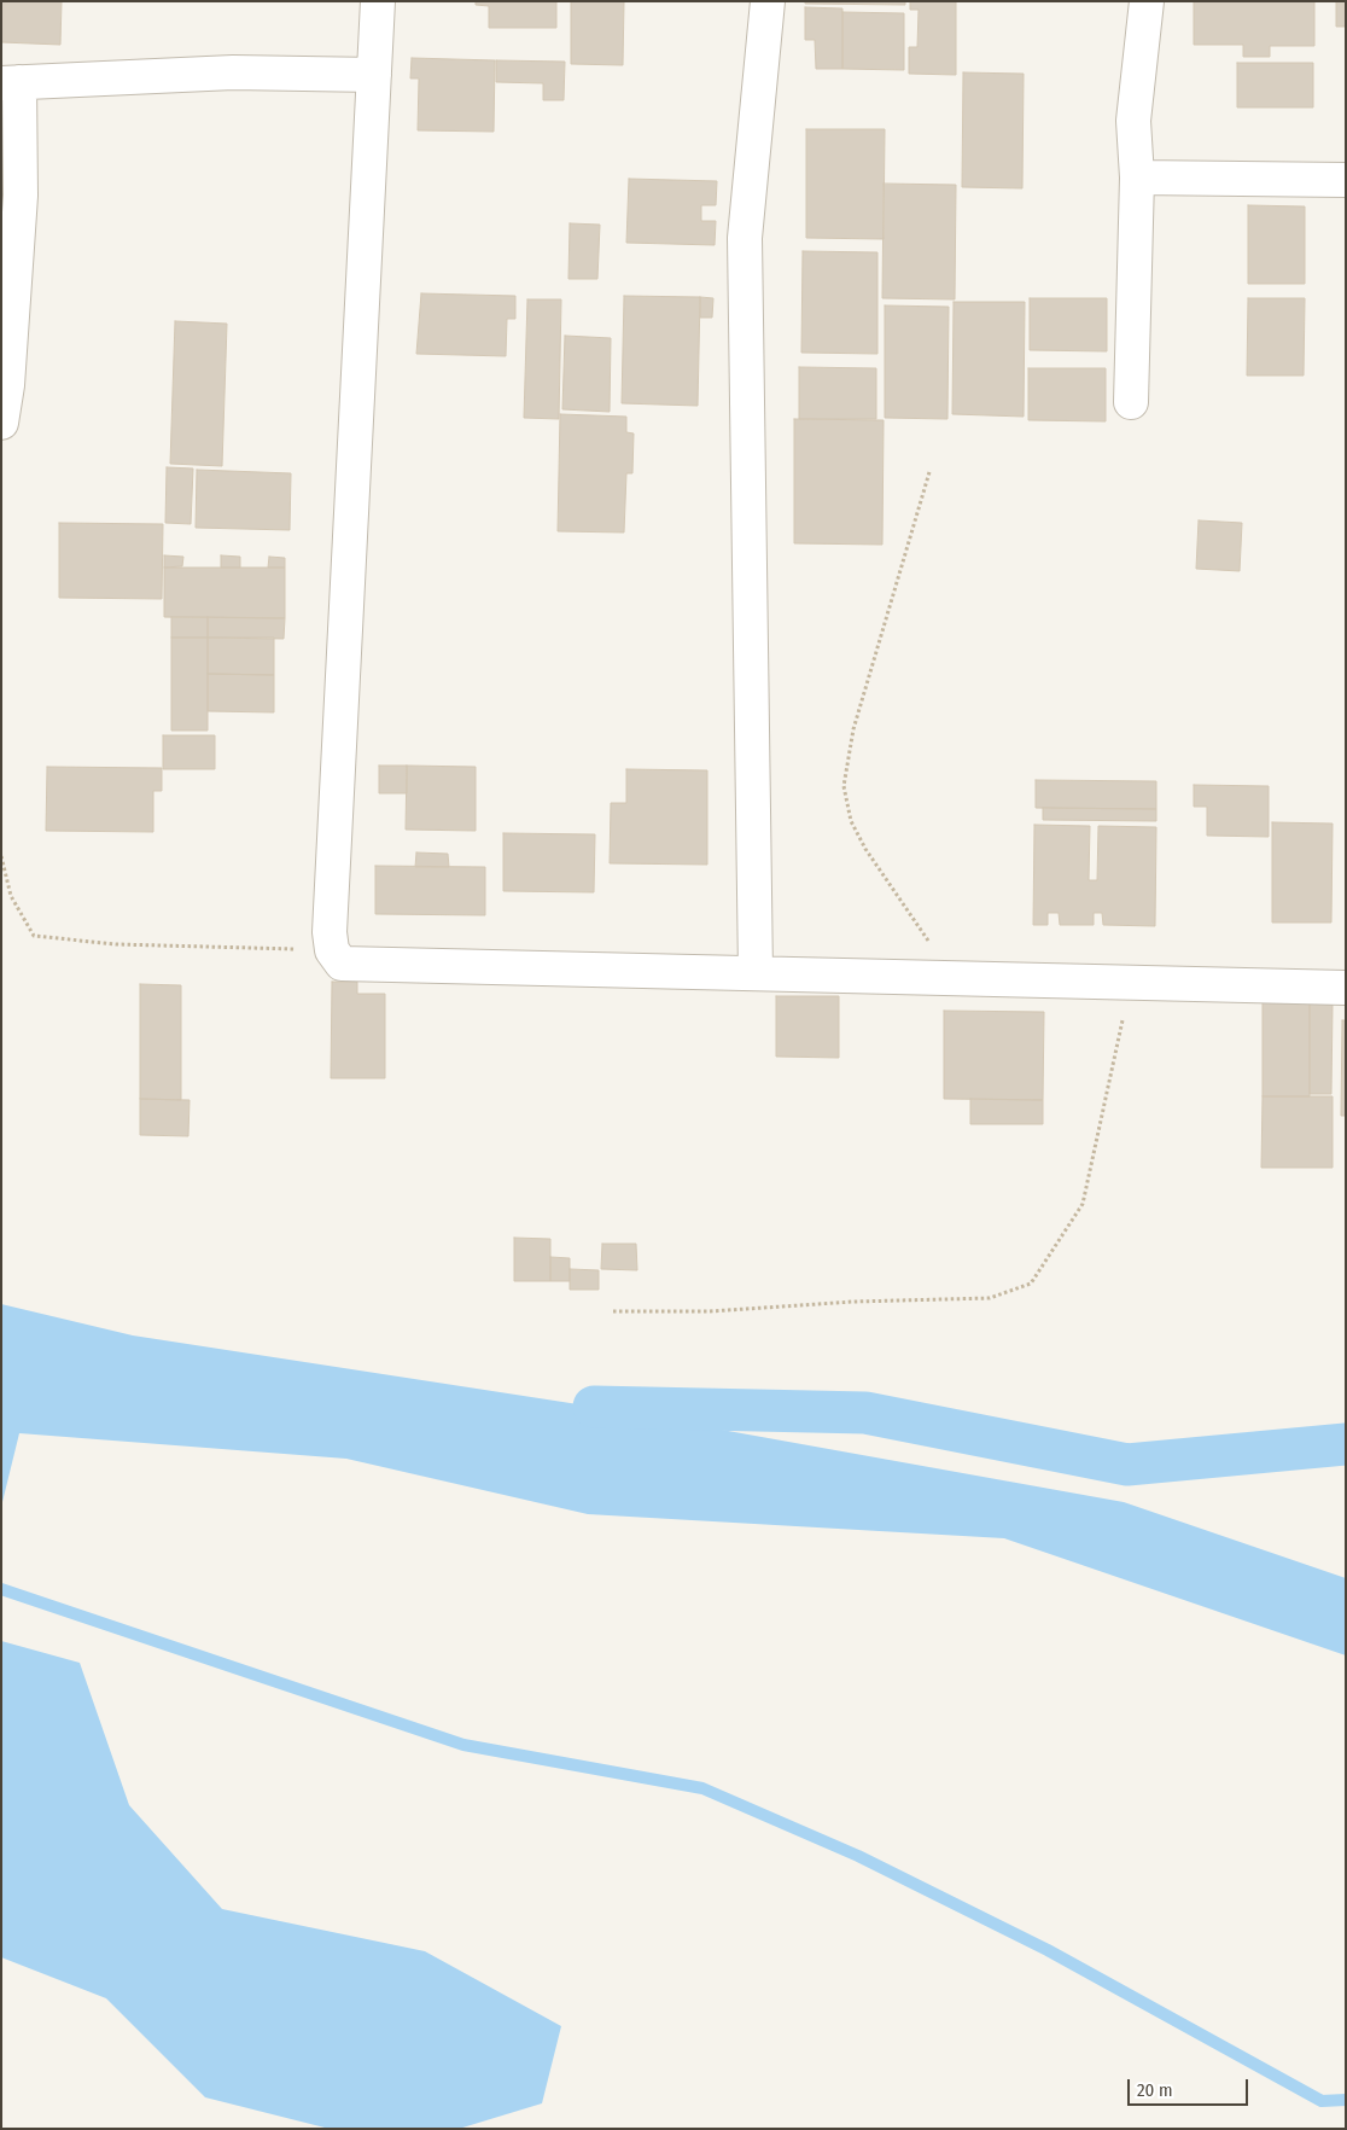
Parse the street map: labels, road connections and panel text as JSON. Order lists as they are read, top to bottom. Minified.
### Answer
{"scale_bar":"20 m"}
